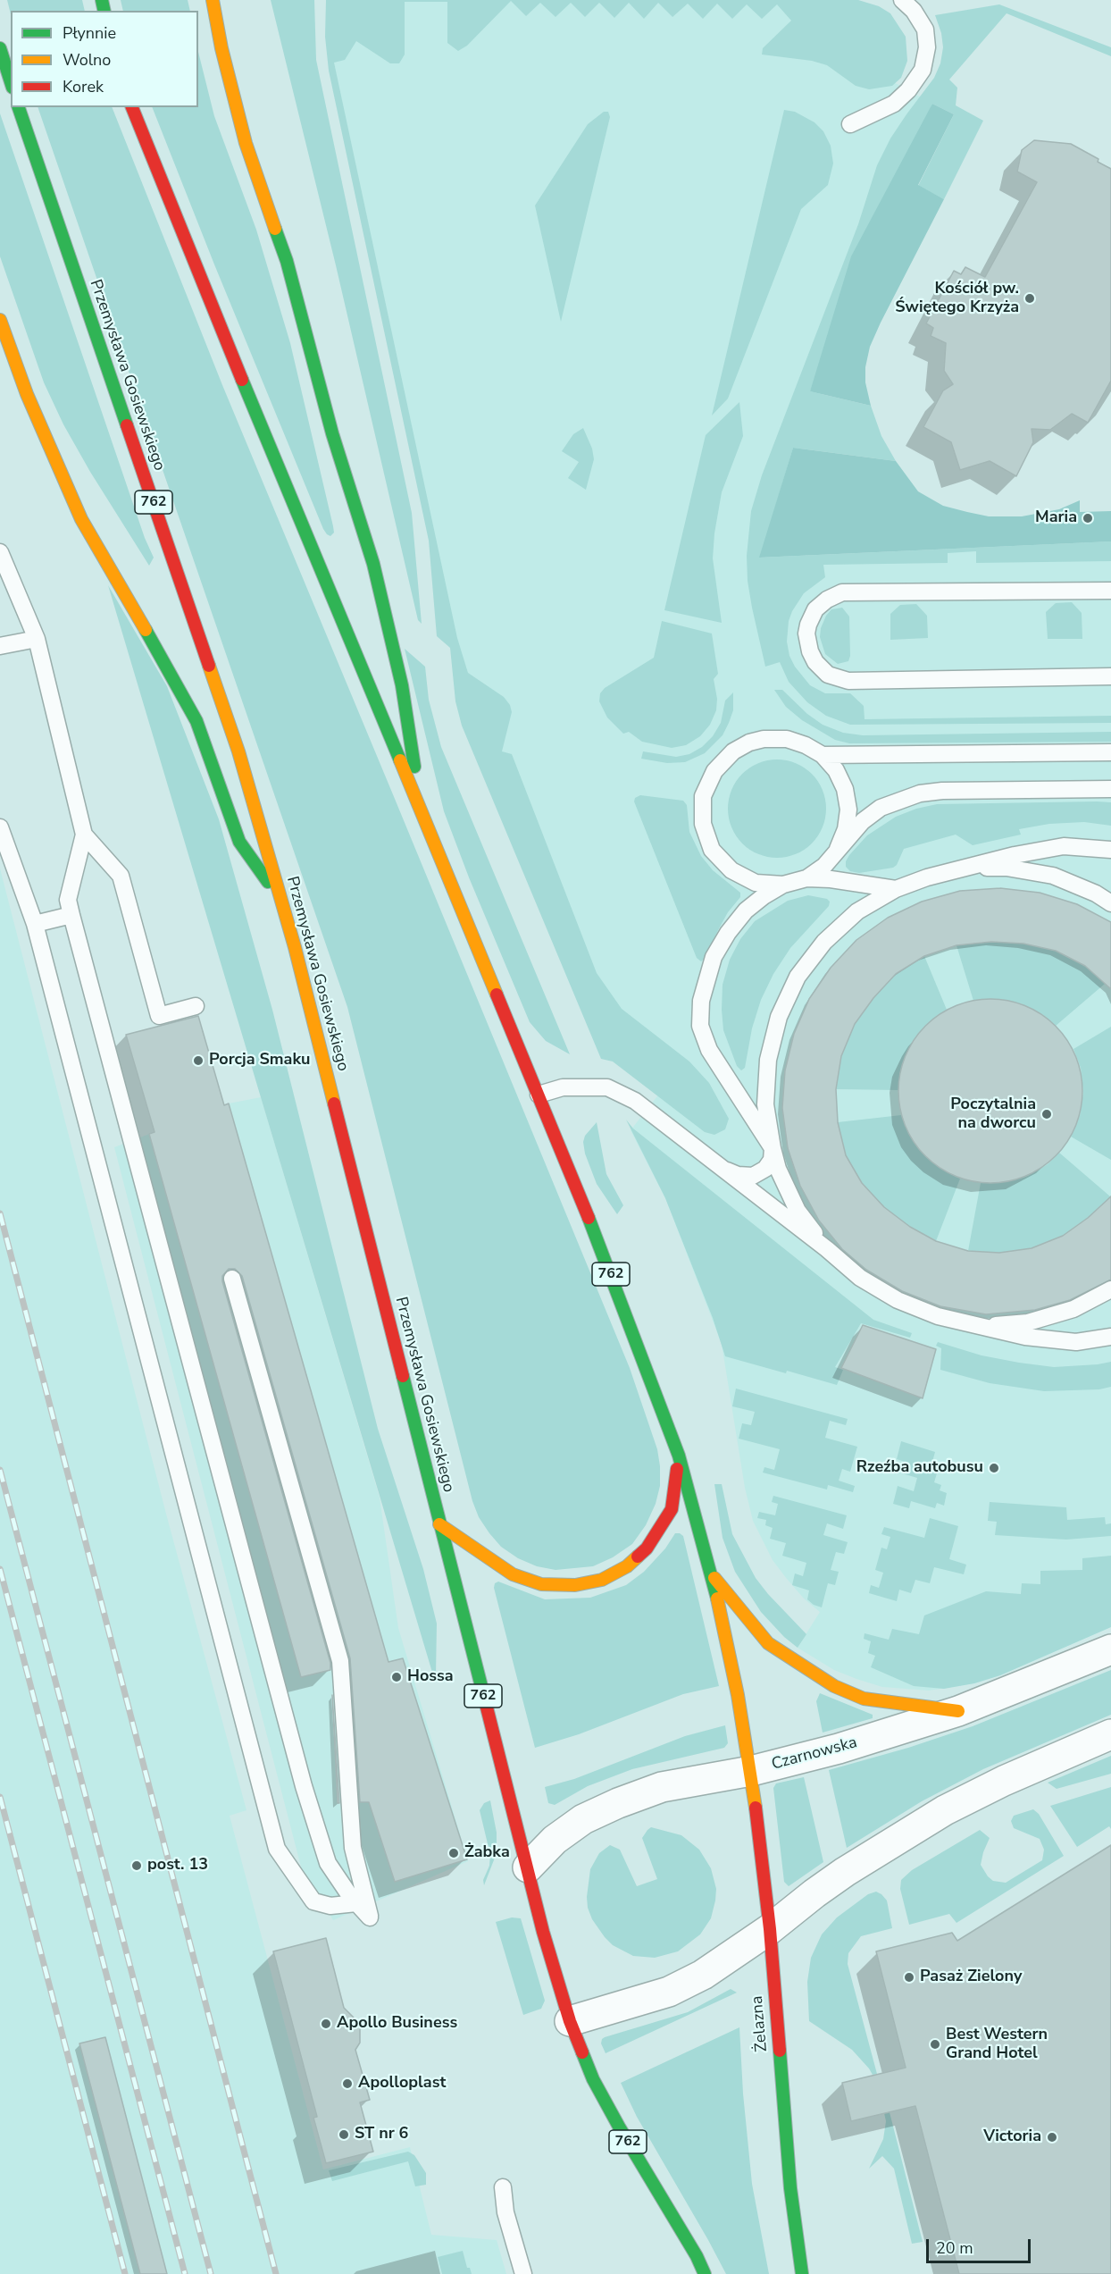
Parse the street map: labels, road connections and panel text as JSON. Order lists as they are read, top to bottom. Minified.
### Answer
{"streets":{"main road":["Przemysława Gosiewskiego","762","Żelazna"],"street":["Czarnowska"]},"crossings":[["Przemysława Gosiewskiego","762"],["Przemysława Gosiewskiego","Czarnowska"],["762","Czarnowska"],["762","Żelazna"],["Czarnowska","Żelazna"]],"places":["Kościół pw. Świętego Krzyża","Maria","Porcja Smaku","Poczytalnia na dworcu","Rzeźba autobusu","Hossa","Żabka","post. 13","Pasaż Zielony","Apollo Business","Best Western Grand Hotel","Apolloplast","ST nr 6","Victoria"],"legend":["Płynnie","Wolno","Korek"],"scale_bar":"20 m"}
